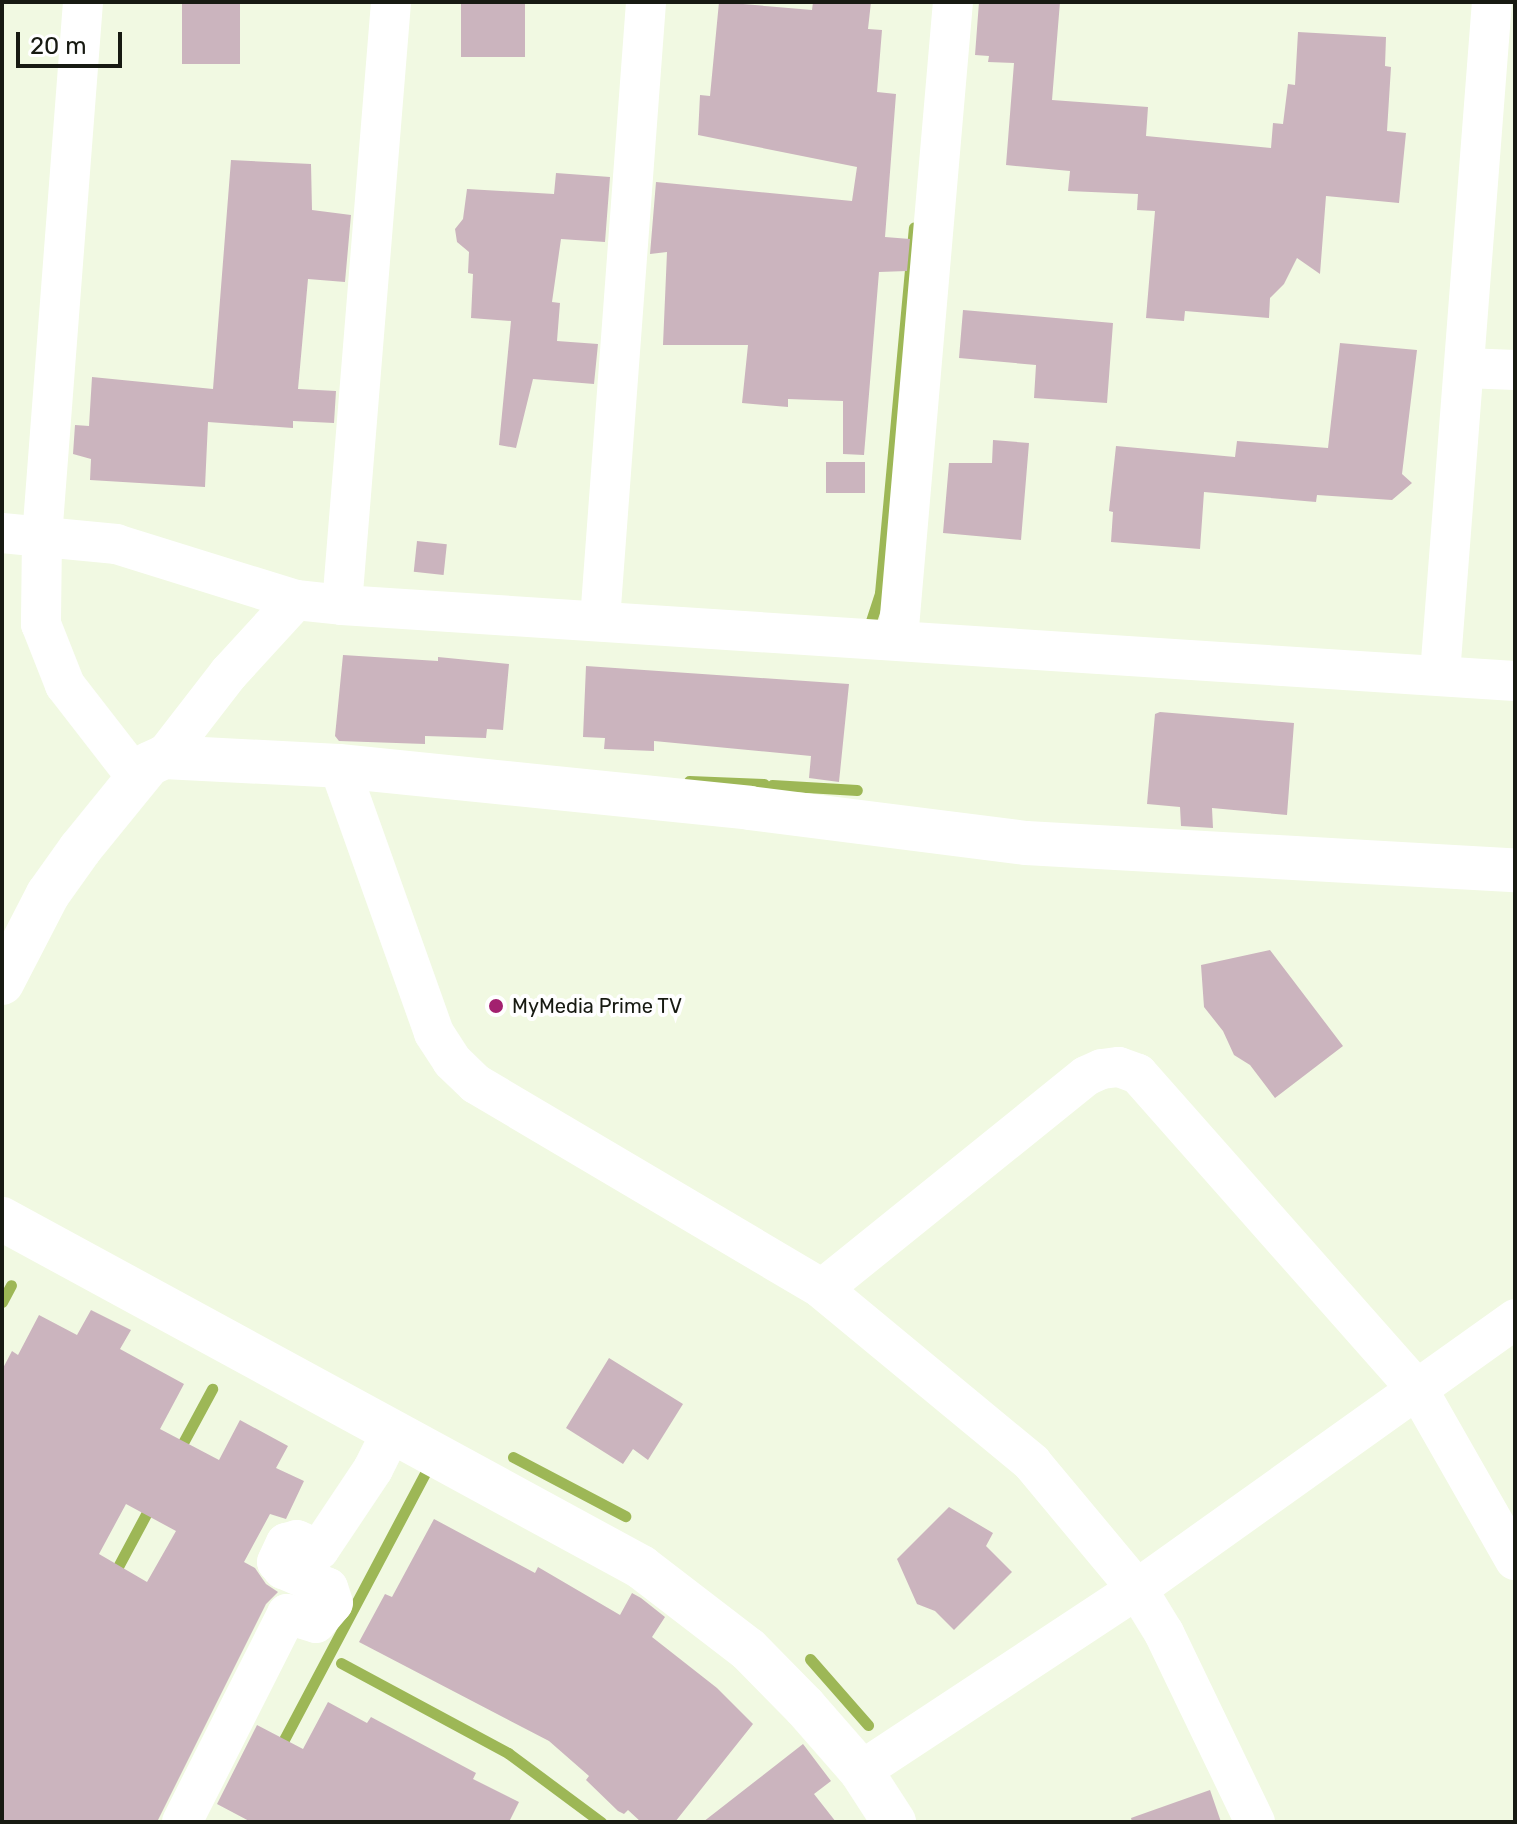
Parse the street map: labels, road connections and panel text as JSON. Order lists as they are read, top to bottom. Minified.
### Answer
{"places":["MyMedia Prime TV"],"scale_bar":"20 m"}
